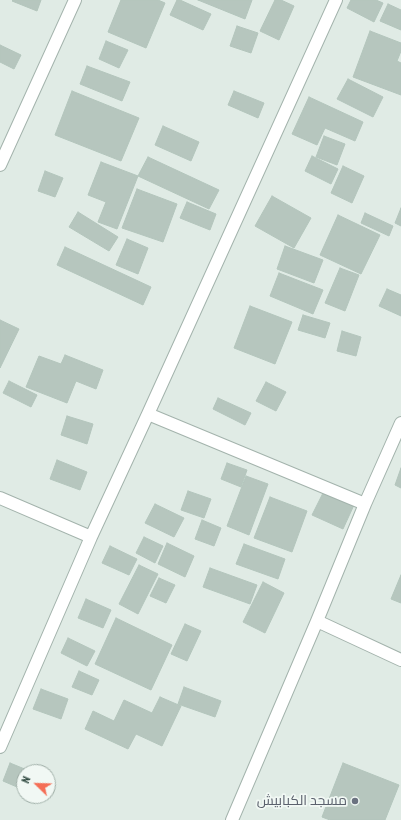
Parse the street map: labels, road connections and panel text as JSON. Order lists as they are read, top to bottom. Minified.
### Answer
{"places":["مسجد الكبابيش"],"north":"top left"}
